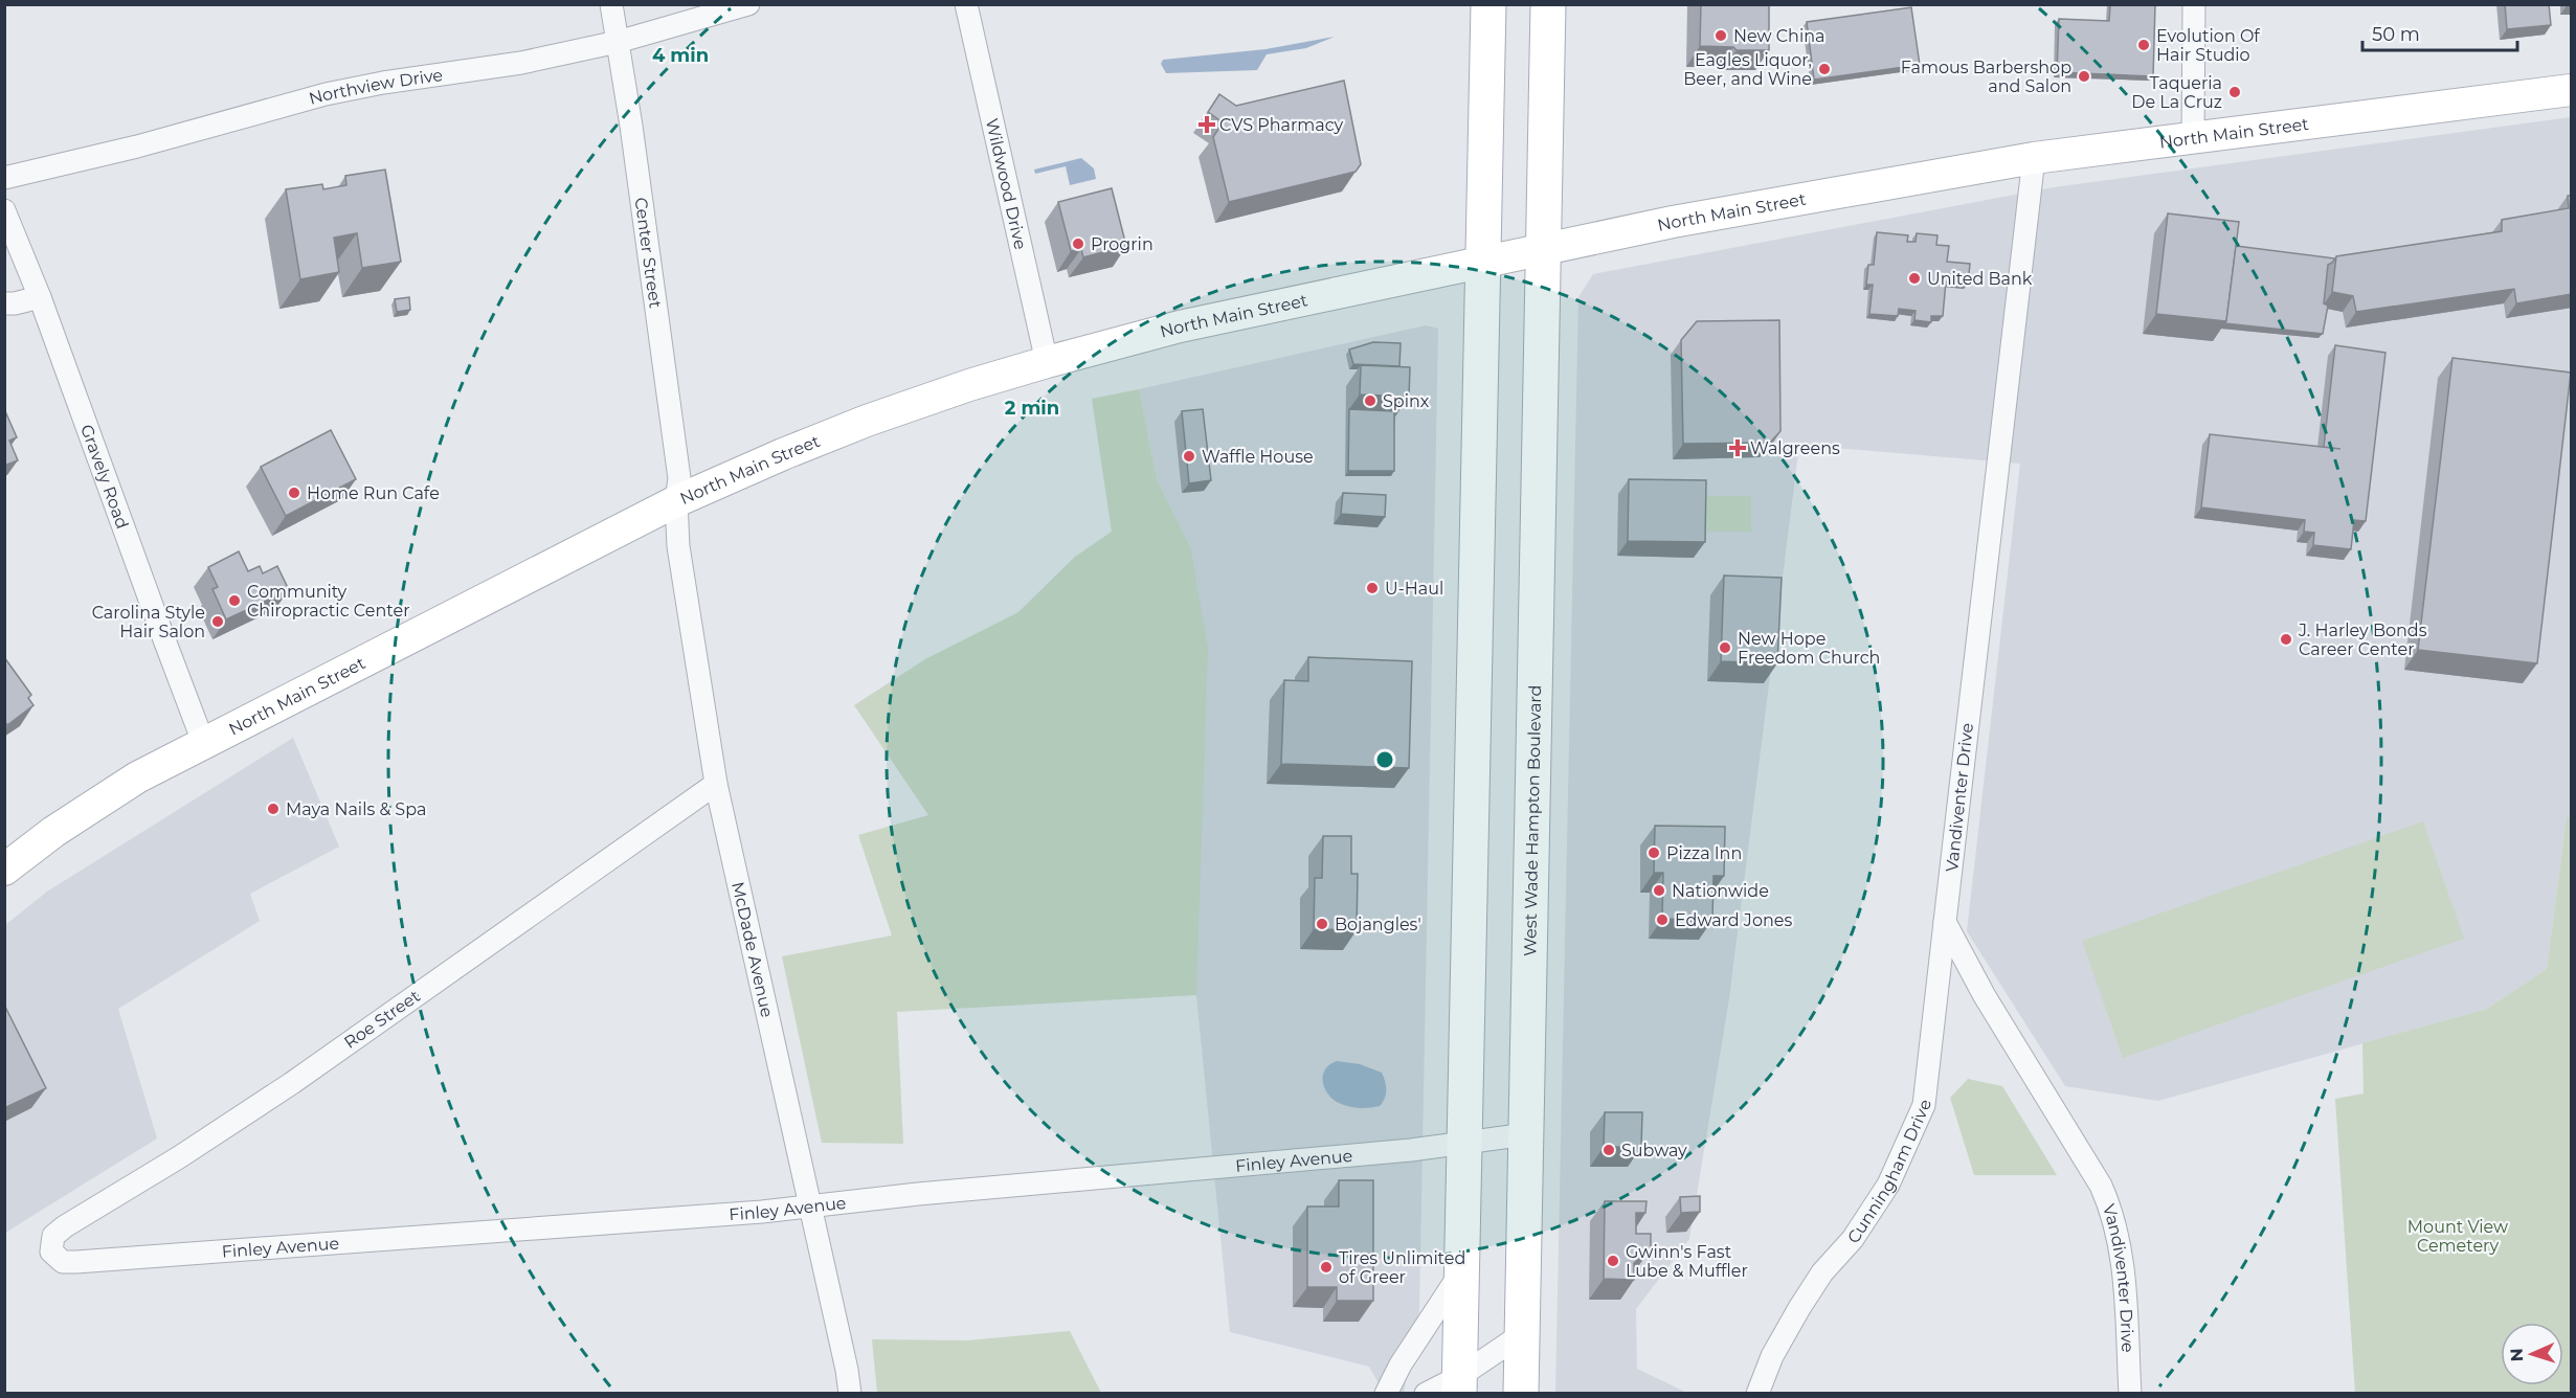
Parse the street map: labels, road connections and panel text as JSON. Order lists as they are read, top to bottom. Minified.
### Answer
{"streets":{"main road":["North Main Street","West Wade Hampton Boulevard"],"street":["Northview Drive","Wildwood Drive","Center Street","Gravely Road","Vandiventer Drive","McDade Avenue","Roe Street","Finley Avenue","Cunningham Drive"]},"crossings":[["Northview Drive","Center Street"],["North Main Street","Wildwood Drive"],["North Main Street","Center Street"],["North Main Street","Gravely Road"],["North Main Street","Vandiventer Drive"],["North Main Street","West Wade Hampton Boulevard"],["North Main Street","McDade Avenue"],["Center Street","McDade Avenue"],["Vandiventer Drive","Cunningham Drive"],["West Wade Hampton Boulevard","Finley Avenue"],["McDade Avenue","Roe Street"],["McDade Avenue","Finley Avenue"],["Roe Street","Finley Avenue"]],"parks":["Mount View Cemetery"],"places":{"other":["New China","Evolution Of Hair Studio","Eagles Liquor, Beer, and Wine","Famous Barbershop and Salon","Taqueria De La Cruz","Progrin","United Bank","Spinx","Waffle House","Home Run Cafe","U-Haul","Community Chiropractic Center","Carolina Style Hair Salon","J. Harley Bonds Career Center","New Hope Freedom Church","Maya Nails & Spa","Pizza Inn","Nationwide","Edward Jones","Bojangles'","Subway","Gwinn's Fast Lube & Muffler","Tires Unlimited of Greer"],"health":["CVS Pharmacy","Walgreens"]},"scale_bar":"50 m","north":"left","rings":["4 min","2 min"]}
